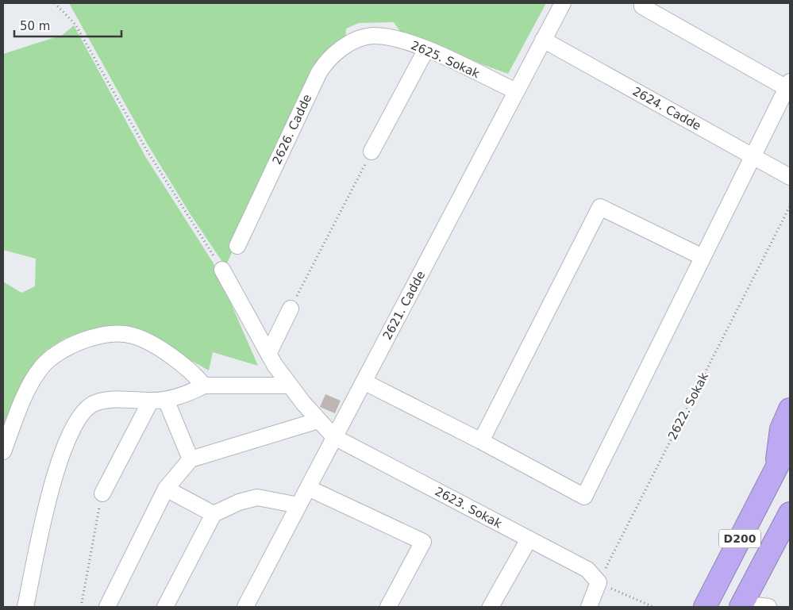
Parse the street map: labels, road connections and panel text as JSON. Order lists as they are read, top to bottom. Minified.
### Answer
{"streets":{"highway":["D200"],"street":["2625. Sokak","2624. Cadde","2626. Cadde","2621. Cadde","2623. Sokak"],"path":["2622. Sokak"]},"crossings":[["2625. Sokak","2626. Cadde"],["2625. Sokak","2621. Cadde"],["2624. Cadde","2621. Cadde"],["2621. Cadde","2623. Sokak"],["2622. Sokak","2623. Sokak"]],"scale_bar":"50 m"}
